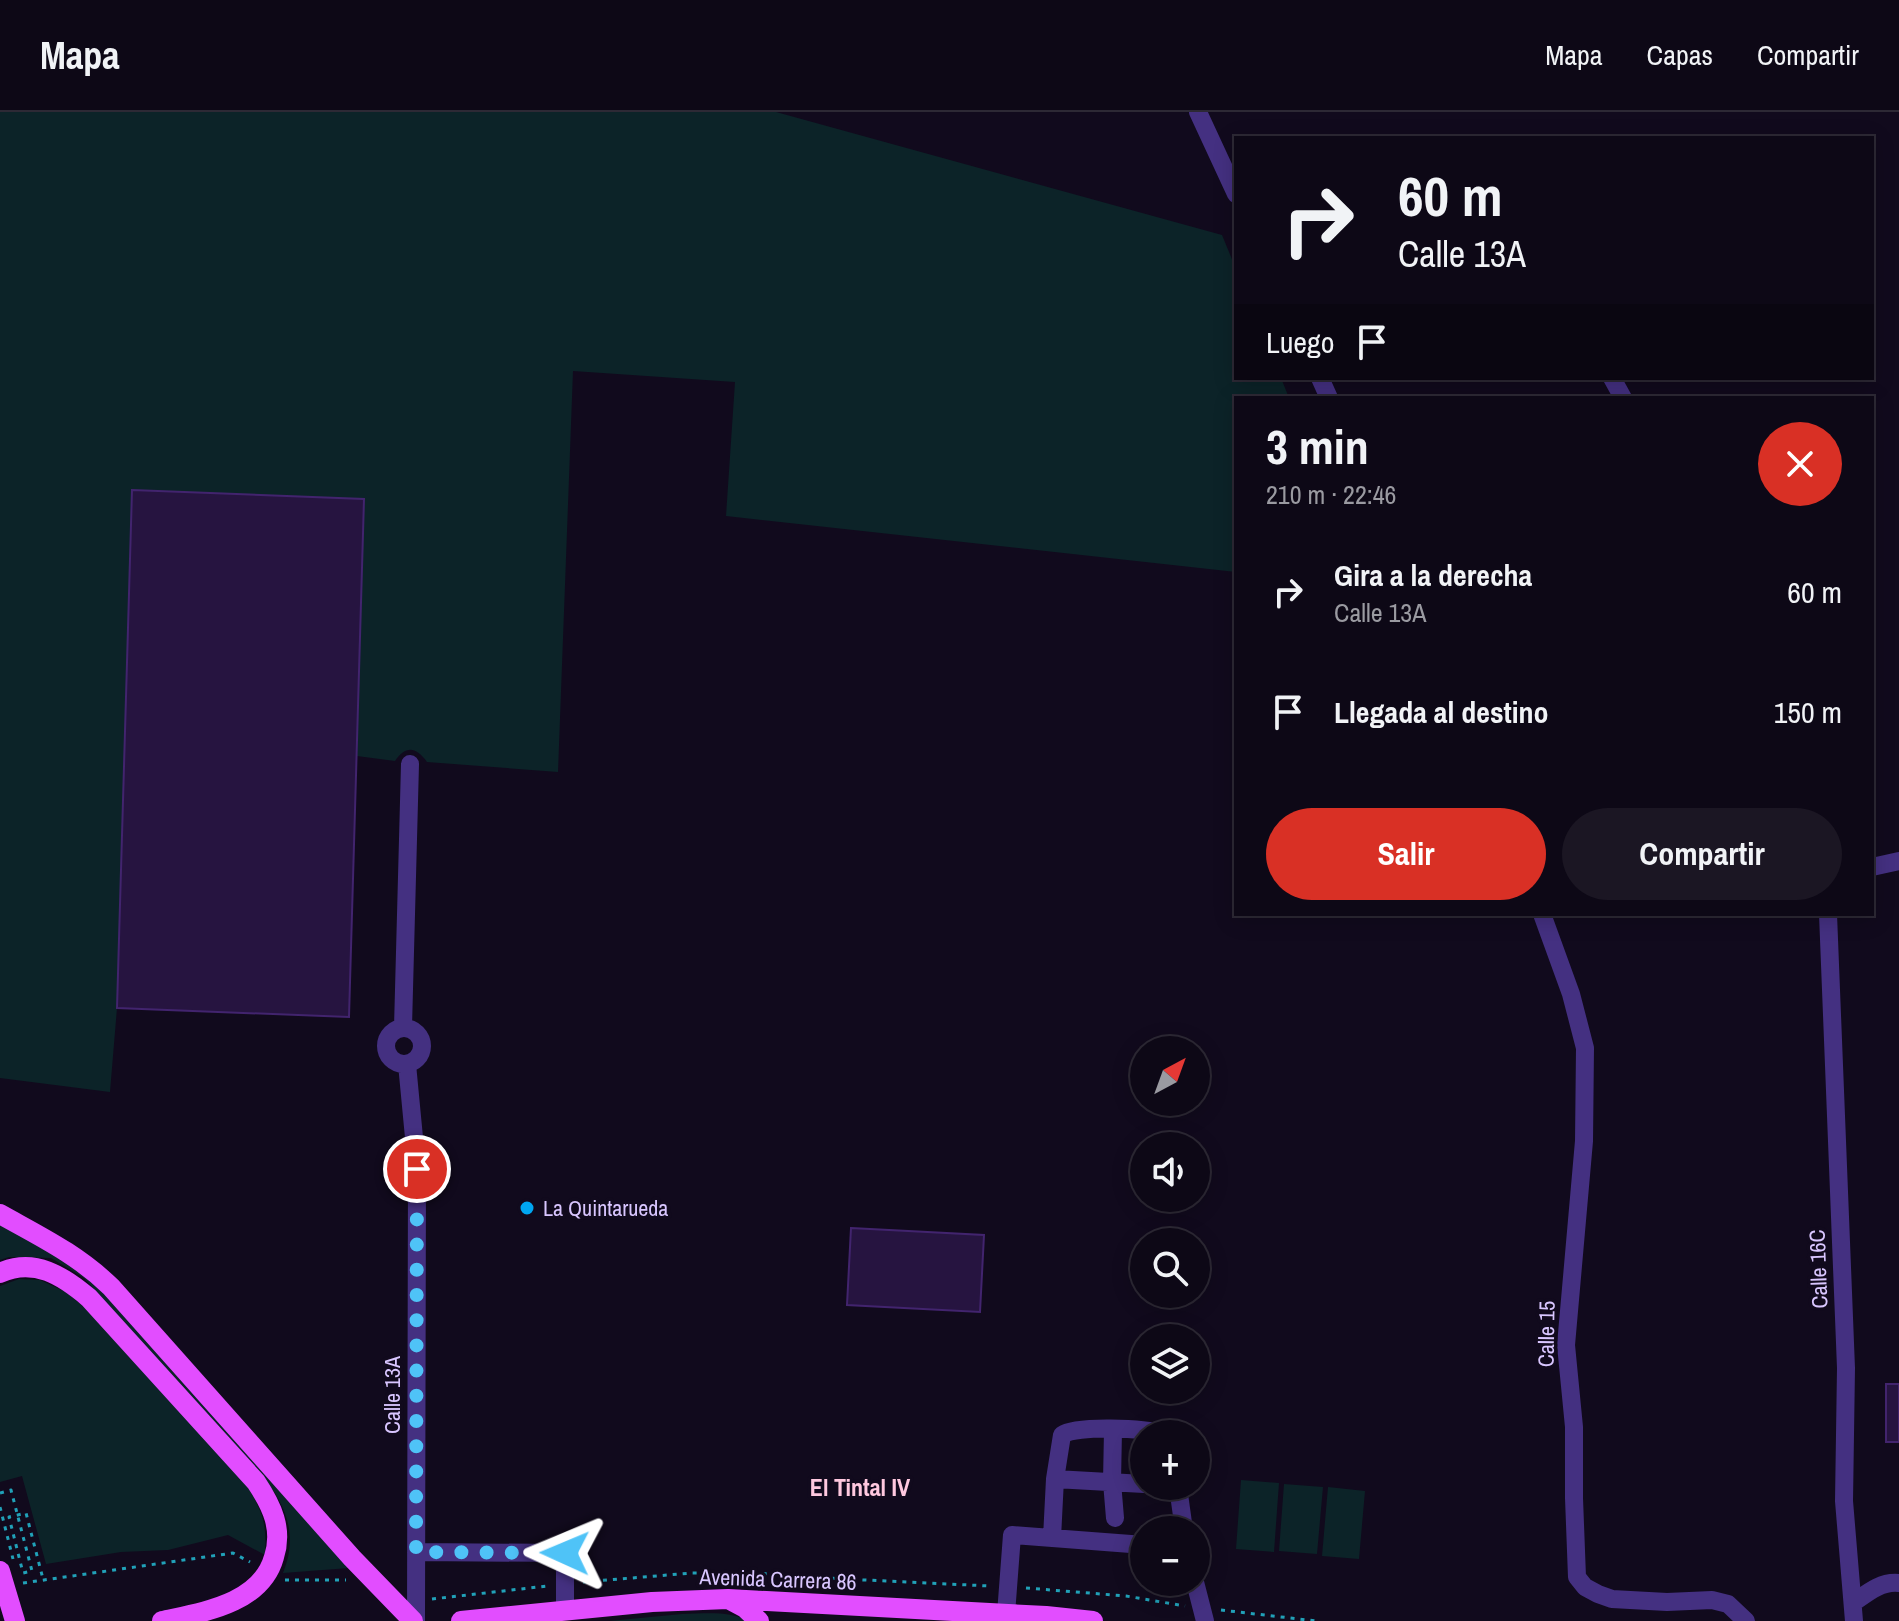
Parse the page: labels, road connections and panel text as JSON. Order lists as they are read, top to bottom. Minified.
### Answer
{"streets":{"main road":["Avenida Carrera 86"],"street":["Calle 16C","Calle 15","Calle 13A"]},"districts":["El Tintal IV"],"places":["La Quintarueda"],"north":"top right","page":{"header":"Mapa","nav":["Mapa","Capas","Compartir"],"turn":["60 m","Calle 13A"],"then":"Luego","heading":["3 min","210 m · 22:46"],"list":[{"name":"Gira a la derecha","note":"Calle 13A","value":"60 m"},{"name":"Llegada al destino","value":"150 m"}],"buttons":["Salir","Compartir"],"map_buttons":["+","−"]}}
